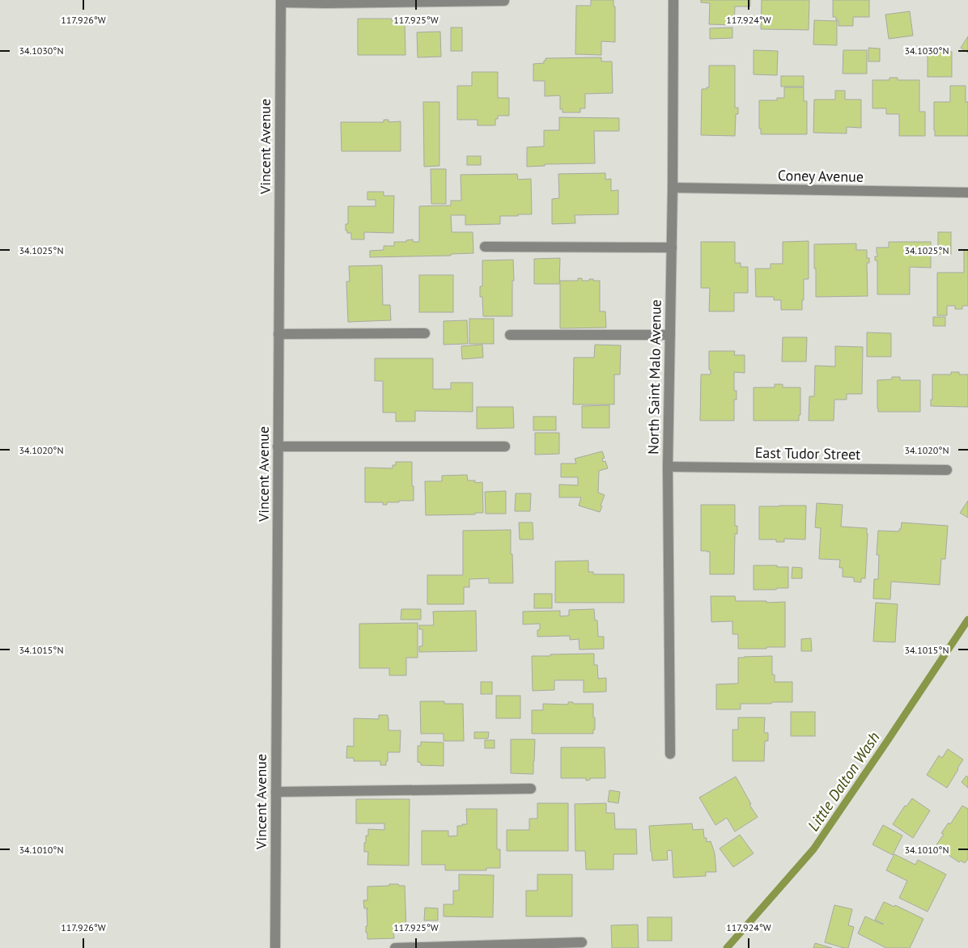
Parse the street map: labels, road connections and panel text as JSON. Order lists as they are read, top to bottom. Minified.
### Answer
{"streets":{"street":["Vincent Avenue","Coney Avenue","North Saint Malo Avenue","East Tudor Street"]},"crossings":[["Coney Avenue","North Saint Malo Avenue"],["North Saint Malo Avenue","East Tudor Street"]],"water":["Little Dalton Wash"],"coordinates":["117.926°W","117.925°W","117.924°W","34.1030°N","34.1025°N","34.1020°N","34.1015°N","34.1010°N"]}
